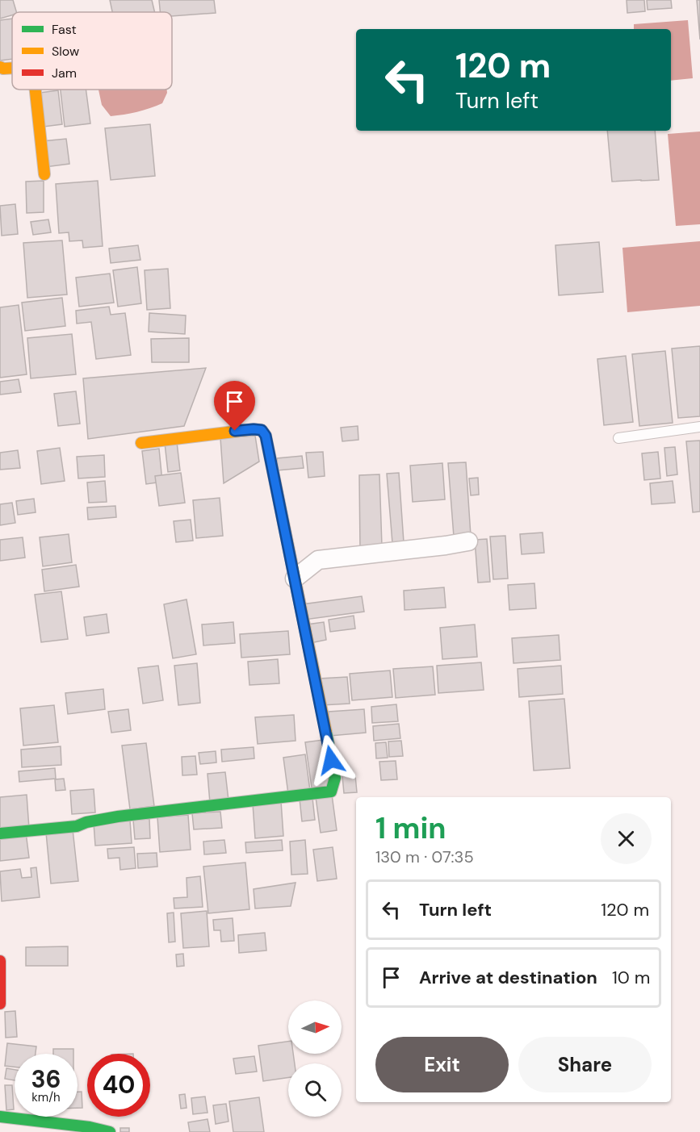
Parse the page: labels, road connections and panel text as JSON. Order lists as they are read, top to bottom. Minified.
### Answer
{"legend":["Fast","Slow","Jam"],"north":"right","page":{"turn":["120 m","Turn left"],"heading":["1 min","130 m · 07:35"],"list":[{"name":"Turn left","value":"120 m"},{"name":"Arrive at destination","value":"10 m"}],"buttons":["Exit","Share"],"speed":"36 km/h","limit":"40"}}
